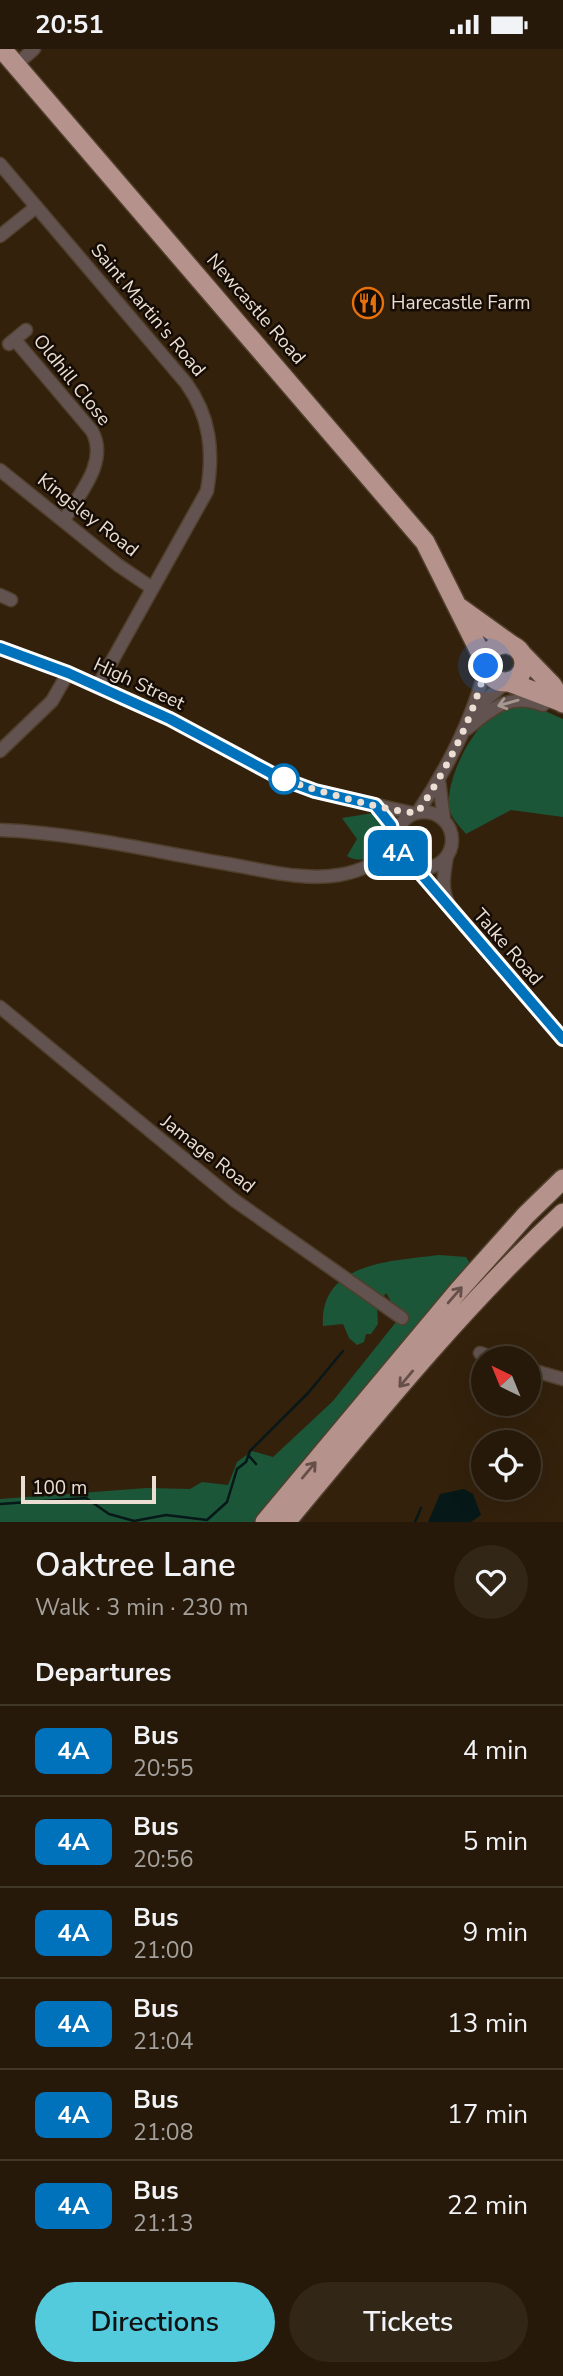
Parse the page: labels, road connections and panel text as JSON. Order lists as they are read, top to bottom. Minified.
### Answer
{"streets":{"highway":["Newcastle Road"],"street":["Saint Martin's Road","Oldhill Close","Kingsley Road","High Street","Talke Road","Jamage Road"]},"crossings":[["Saint Martin's Road","Kingsley Road"],["Saint Martin's Road","High Street"],["Oldhill Close","Kingsley Road"],["High Street","Talke Road"]],"places":{"restaurant":["Harecastle Farm"]},"lines":["bus line 4A"],"scale_bar":"100 m","north":"top left","page":{"status":"20:51","on_map":"4A","scale":"100 m","heading":[["Oaktree Lane","Walk · 3 min · 230 m"],"Departures"],"list":[{"mark":"4A","name":"Bus","note":"20:55","value":"4 min"},{"mark":"4A","name":"Bus","note":"20:56","value":"5 min"},{"mark":"4A","name":"Bus","note":"21:00","value":"9 min"},{"mark":"4A","name":"Bus","note":"21:04","value":"13 min"},{"mark":"4A","name":"Bus","note":"21:08","value":"17 min"},{"mark":"4A","name":"Bus","note":"21:13","value":"22 min"}],"buttons":["Directions","Tickets"]}}
